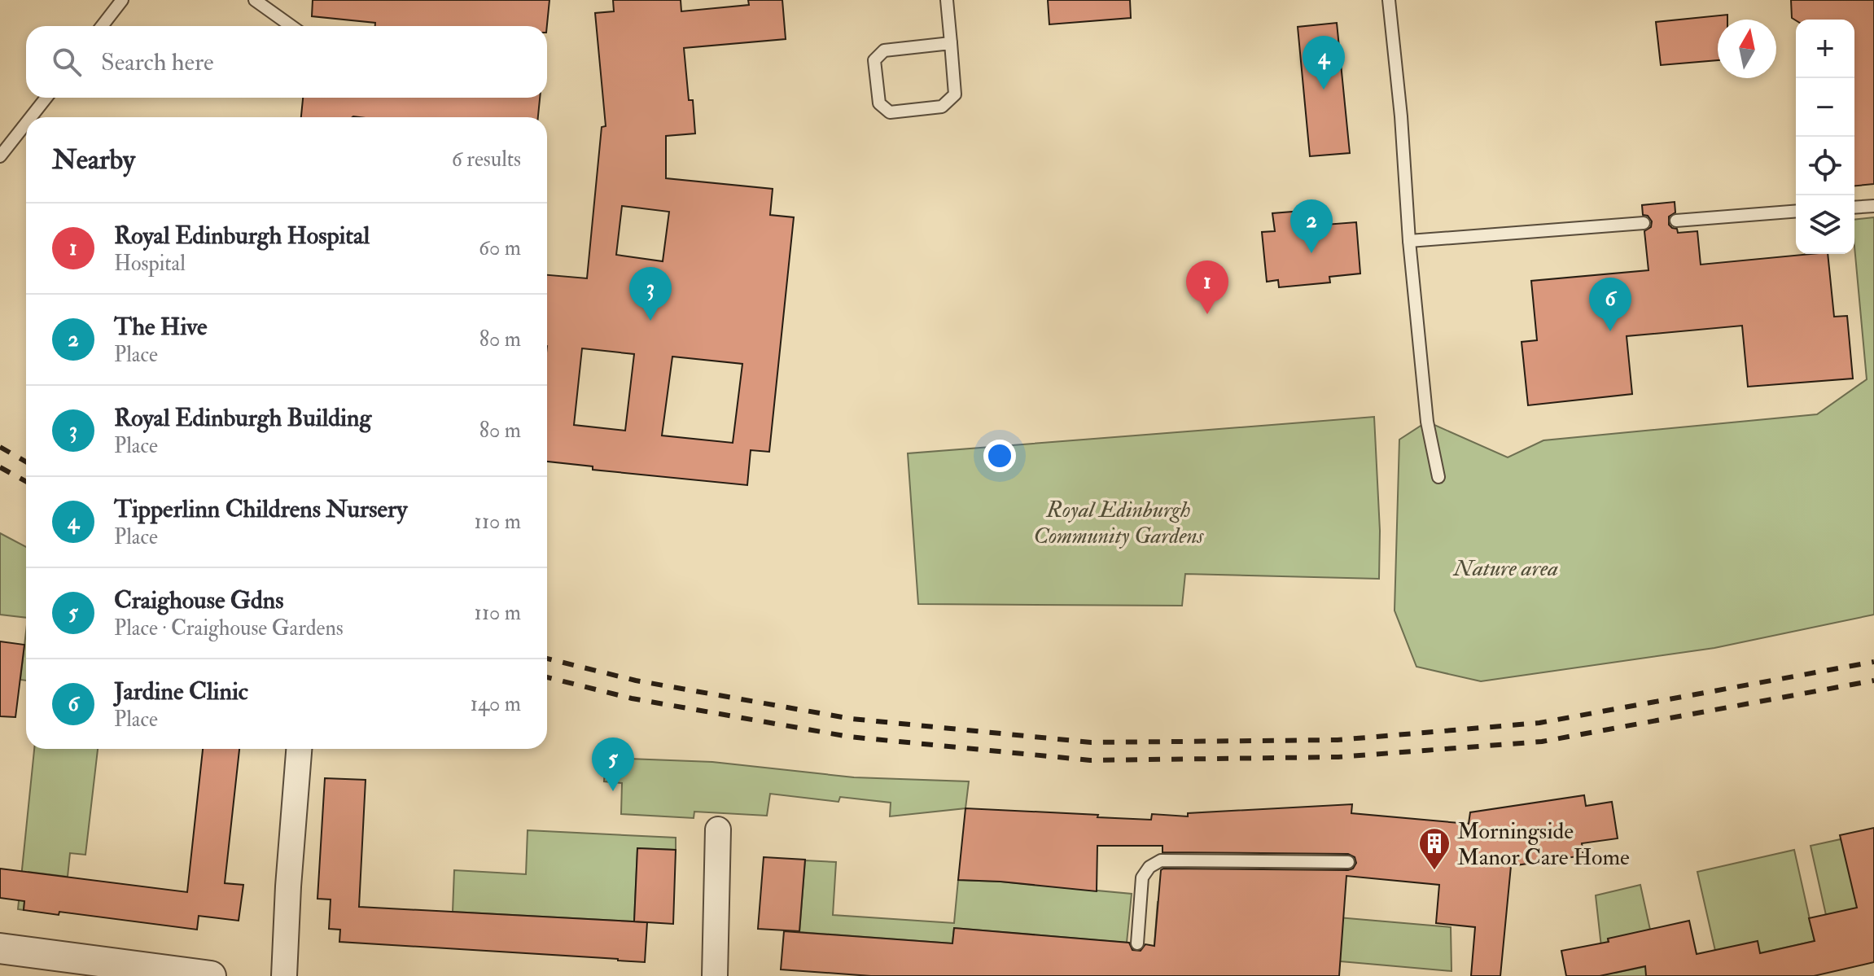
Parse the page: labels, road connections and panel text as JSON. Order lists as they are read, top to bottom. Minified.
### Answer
{"parks":["Royal Edinburgh Community Gardens","Nature area"],"places":{"building":["Morningside Manor Care Home"]},"north":"top","page":{"map_buttons":["+","−"],"search":"Search here","pins":["4","2","1","3","6","5"],"heading":["Nearby","6 results"],"list":[{"mark":"1","name":"Royal Edinburgh Hospital","note":"Hospital","value":"60 m"},{"mark":"2","name":"The Hive","note":"Place","value":"80 m"},{"mark":"3","name":"Royal Edinburgh Building","note":"Place","value":"80 m"},{"mark":"4","name":"Tipperlinn Childrens Nursery","note":"Place","value":"110 m"},{"mark":"5","name":"Craighouse Gdns","note":"Place · Craighouse Gardens","value":"110 m"},{"mark":"6","name":"Jardine Clinic","note":"Place","value":"140 m"}]}}
